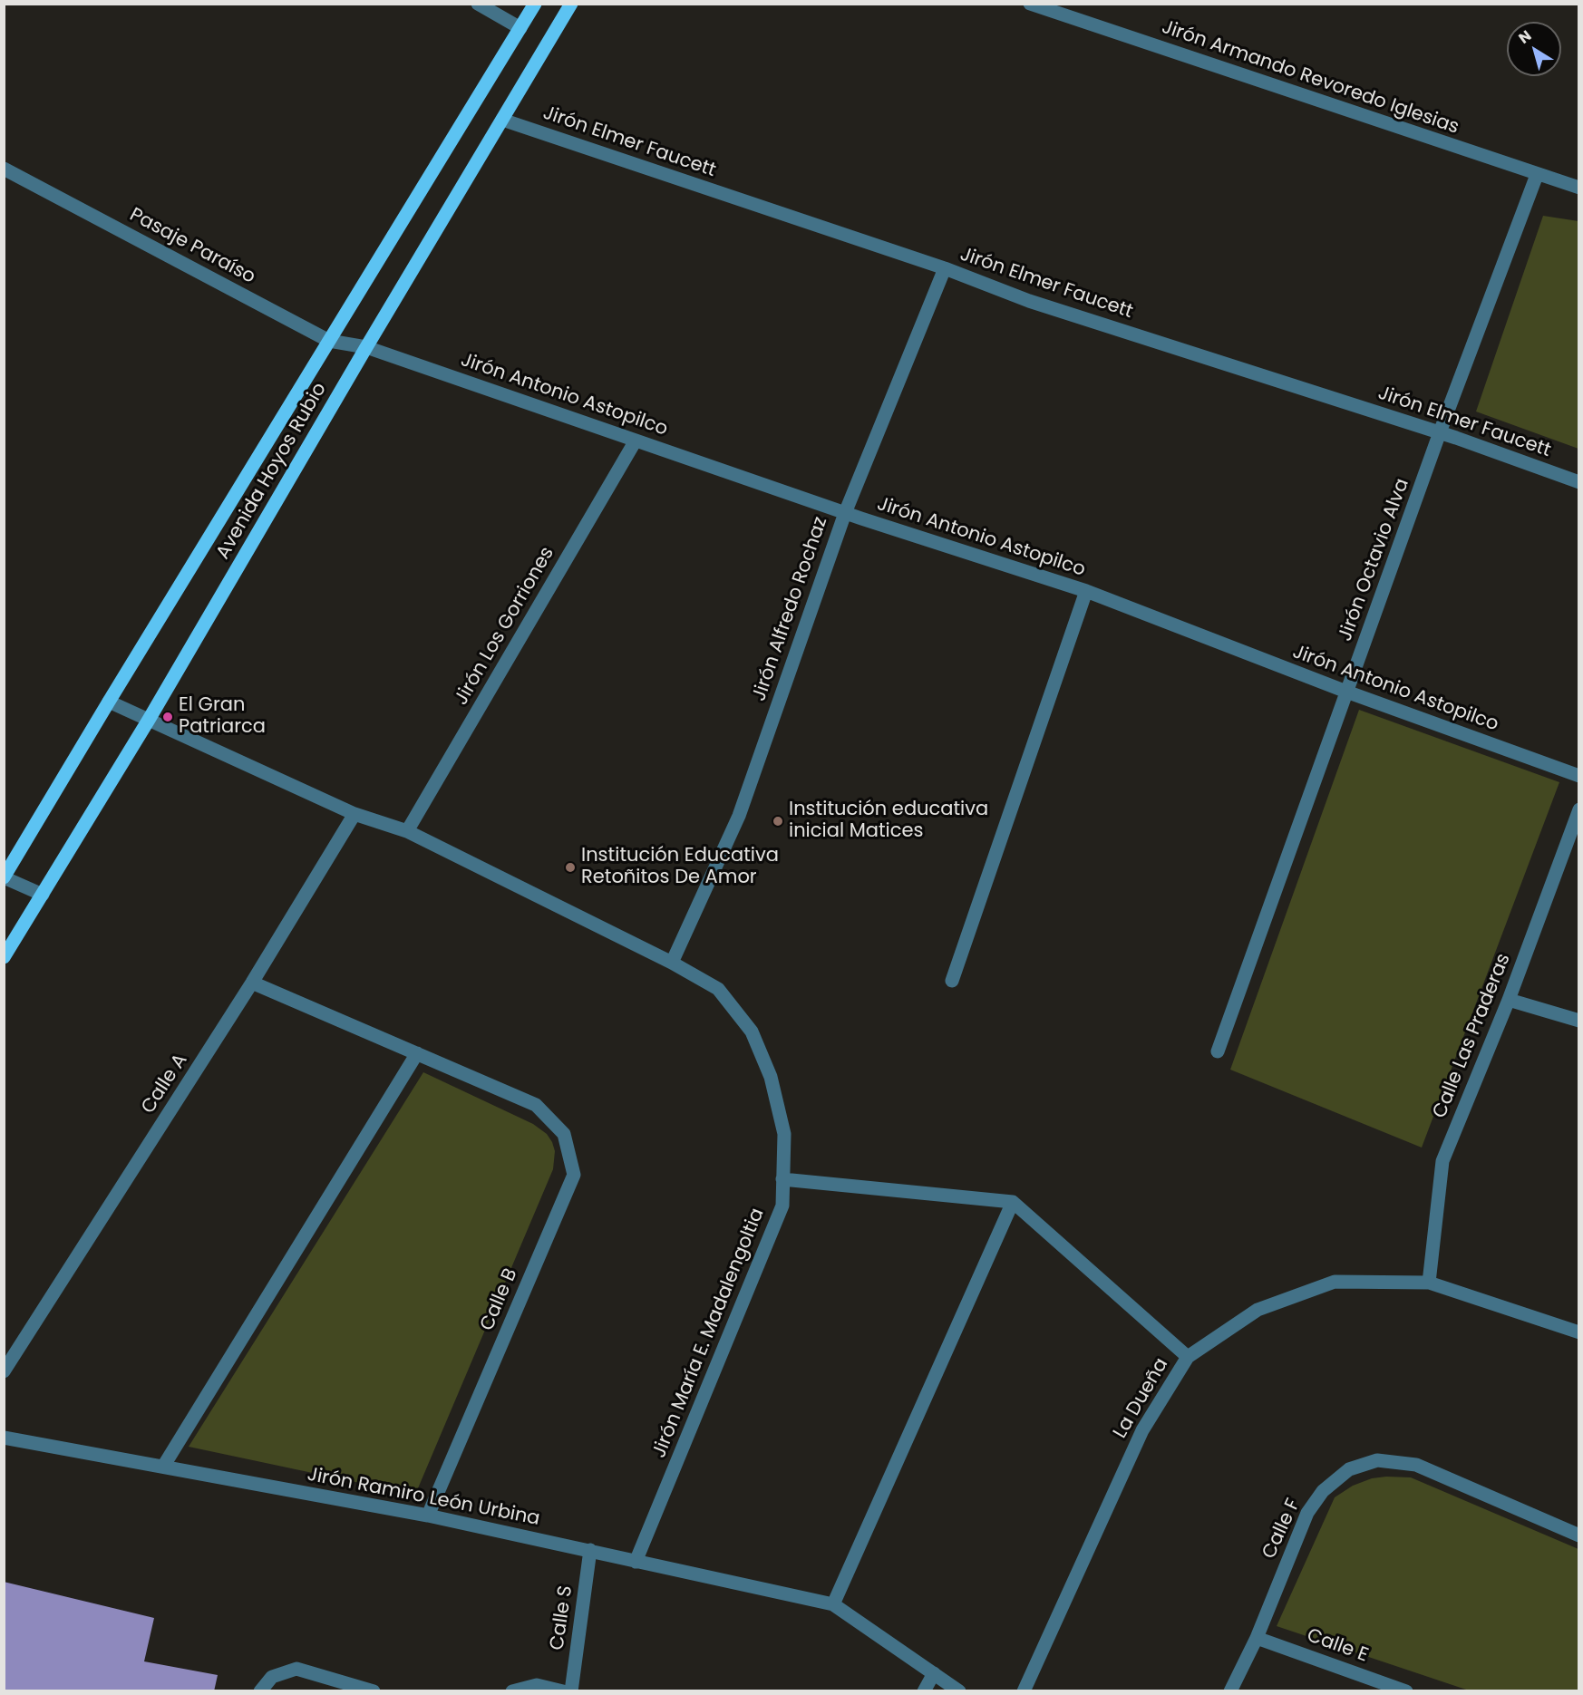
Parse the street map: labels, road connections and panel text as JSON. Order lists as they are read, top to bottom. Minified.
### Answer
{"streets":{"main road":["Avenida Hoyos Rubio"],"street":["Jirón Armando Revoredo Iglesias","Jirón Elmer Faucett","Pasaje Paraíso","Jirón Antonio Astopilco","Jirón Octavio Alva","Jirón Alfredo Rochaz","Jirón Los Gorriones","Calle Las Praderas","Calle A","Calle B","Jirón María E. Madalengoltia","La Dueña","Jirón Ramiro León Urbina","Calle F","Calle S","Calle E"]},"crossings":[["Jirón Armando Revoredo Iglesias","Jirón Octavio Alva"],["Jirón Elmer Faucett","Avenida Hoyos Rubio"],["Jirón Elmer Faucett","Jirón Octavio Alva"],["Jirón Elmer Faucett","Jirón Alfredo Rochaz"],["Pasaje Paraíso","Jirón Antonio Astopilco"],["Pasaje Paraíso","Avenida Hoyos Rubio"],["Jirón Antonio Astopilco","Avenida Hoyos Rubio"],["Jirón Antonio Astopilco","Jirón Octavio Alva"],["Jirón Antonio Astopilco","Jirón Alfredo Rochaz"],["Jirón Antonio Astopilco","Jirón Los Gorriones"],["Avenida Hoyos Rubio","Jirón María E. Madalengoltia"],["Jirón Alfredo Rochaz","Jirón María E. Madalengoltia"],["Jirón Los Gorriones","Jirón María E. Madalengoltia"],["Calle Las Praderas","La Dueña"],["Calle A","Jirón María E. Madalengoltia"],["Calle B","Jirón Ramiro León Urbina"],["Jirón María E. Madalengoltia","Jirón Ramiro León Urbina"],["Jirón Ramiro León Urbina","Calle S"],["Calle F","Calle E"]],"places":["El Gran Patriarca","Institución educativa inicial Matices","Institución Educativa Retoñitos De Amor"],"north":"top left"}
